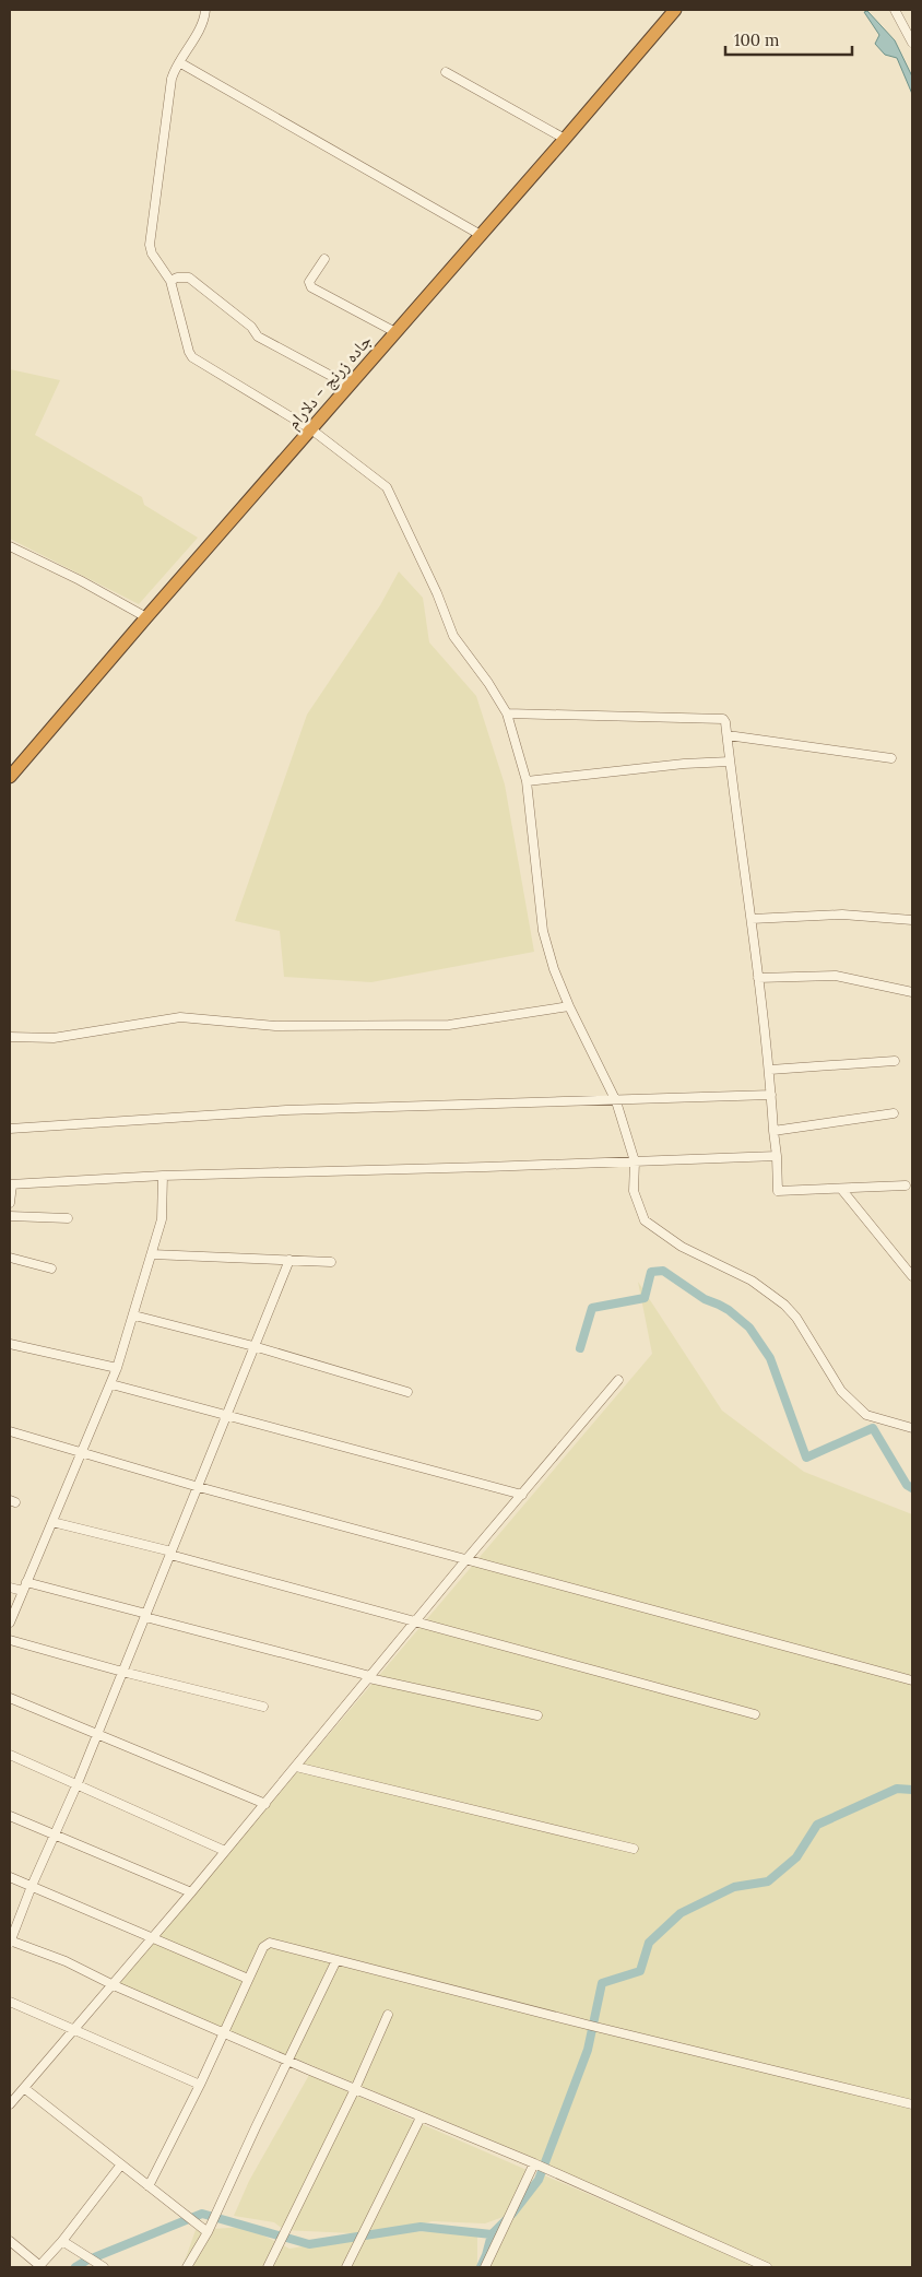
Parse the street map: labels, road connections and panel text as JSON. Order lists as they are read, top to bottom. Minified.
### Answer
{"streets":{"highway":["جاده زرنج - دلارام"]},"scale_bar":"100 m"}
